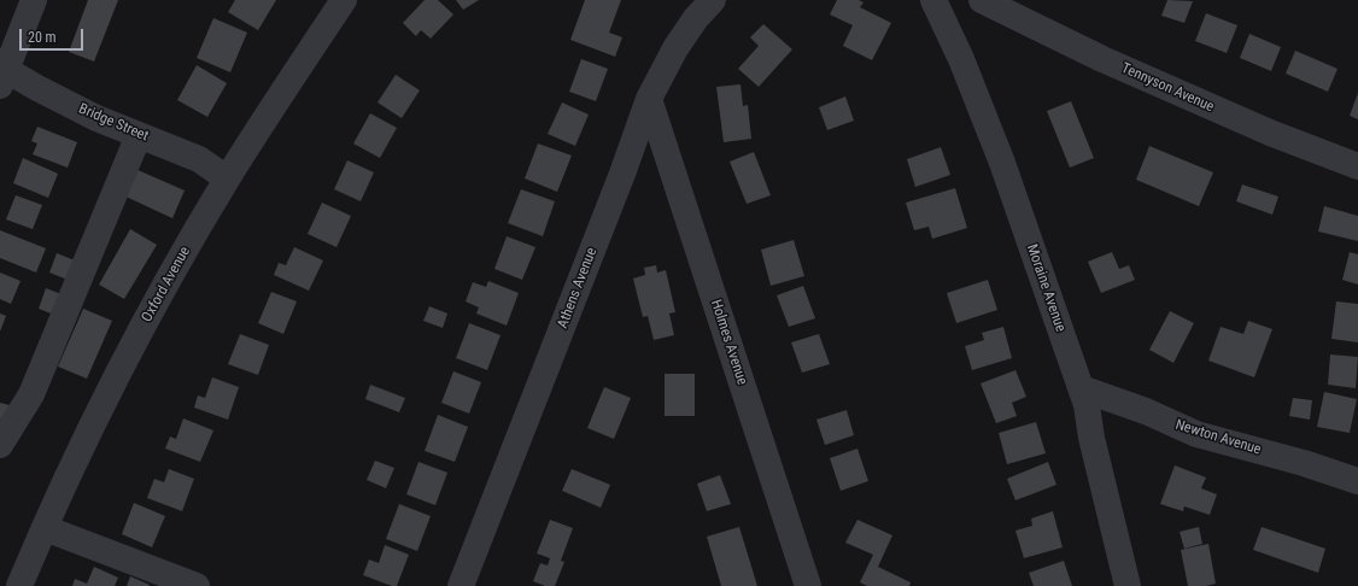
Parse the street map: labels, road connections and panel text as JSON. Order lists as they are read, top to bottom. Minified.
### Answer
{"streets":{"street":["Tennyson Avenue","Bridge Street","Oxford Avenue","Athens Avenue","Moraine Avenue","Holmes Avenue","Newton Avenue"]},"crossings":[["Bridge Street","Oxford Avenue"],["Athens Avenue","Holmes Avenue"],["Moraine Avenue","Newton Avenue"]],"scale_bar":"20 m"}
